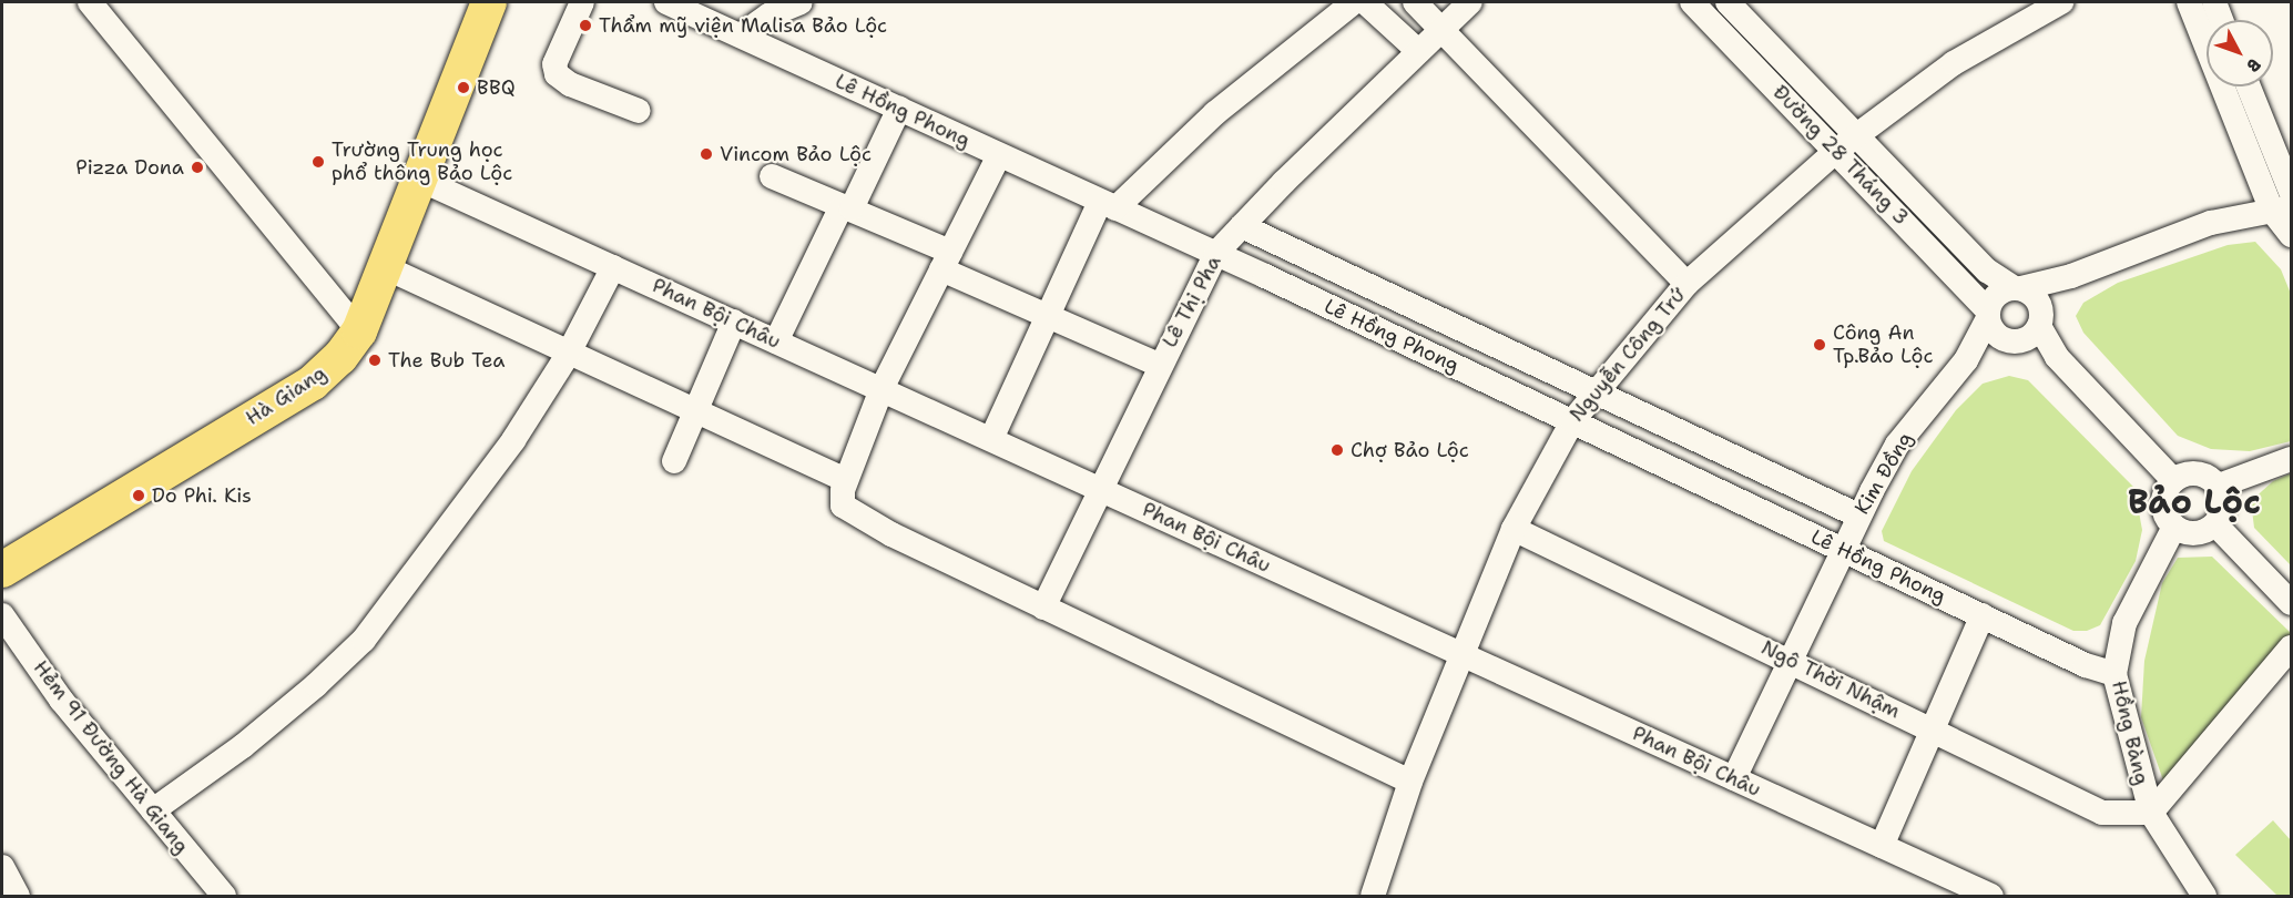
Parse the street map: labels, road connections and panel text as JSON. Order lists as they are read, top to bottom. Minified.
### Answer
{"streets":{"highway":["Hà Giang"],"street":["Lê Hồng Phong","Đường 28 Tháng 3","Lê Thị Pha","Phan Bội Châu","Nguyễn Công Trứ","Kim Đồng","Ngô Thời Nhậm","Hồng Bàng","Hẻm 91 Đường Hà Giang"]},"crossings":[["Lê Hồng Phong","Lê Thị Pha"],["Lê Hồng Phong","Nguyễn Công Trứ"],["Lê Hồng Phong","Kim Đồng"],["Lê Hồng Phong","Hồng Bàng"],["Đường 28 Tháng 3","Nguyễn Công Trứ"],["Đường 28 Tháng 3","Kim Đồng"],["Lê Thị Pha","Phan Bội Châu"],["Phan Bội Châu","Nguyễn Công Trứ"],["Phan Bội Châu","Hà Giang"],["Phan Bội Châu","Kim Đồng"],["Nguyễn Công Trứ","Ngô Thời Nhậm"],["Kim Đồng","Ngô Thời Nhậm"],["Ngô Thời Nhậm","Hồng Bàng"]],"districts":["Bảo Lộc"],"places":["Thẩm mỹ viện Malisa Bảo Lộc","BBQ","Vincom Bảo Lộc","Trường Trung học phổ thông Bảo Lộc","Pizza Dona","Công An Tp.Bảo Lộc","The Bub Tea","Chợ Bảo Lộc","Do Phi. Kis"],"north":"bottom right"}
